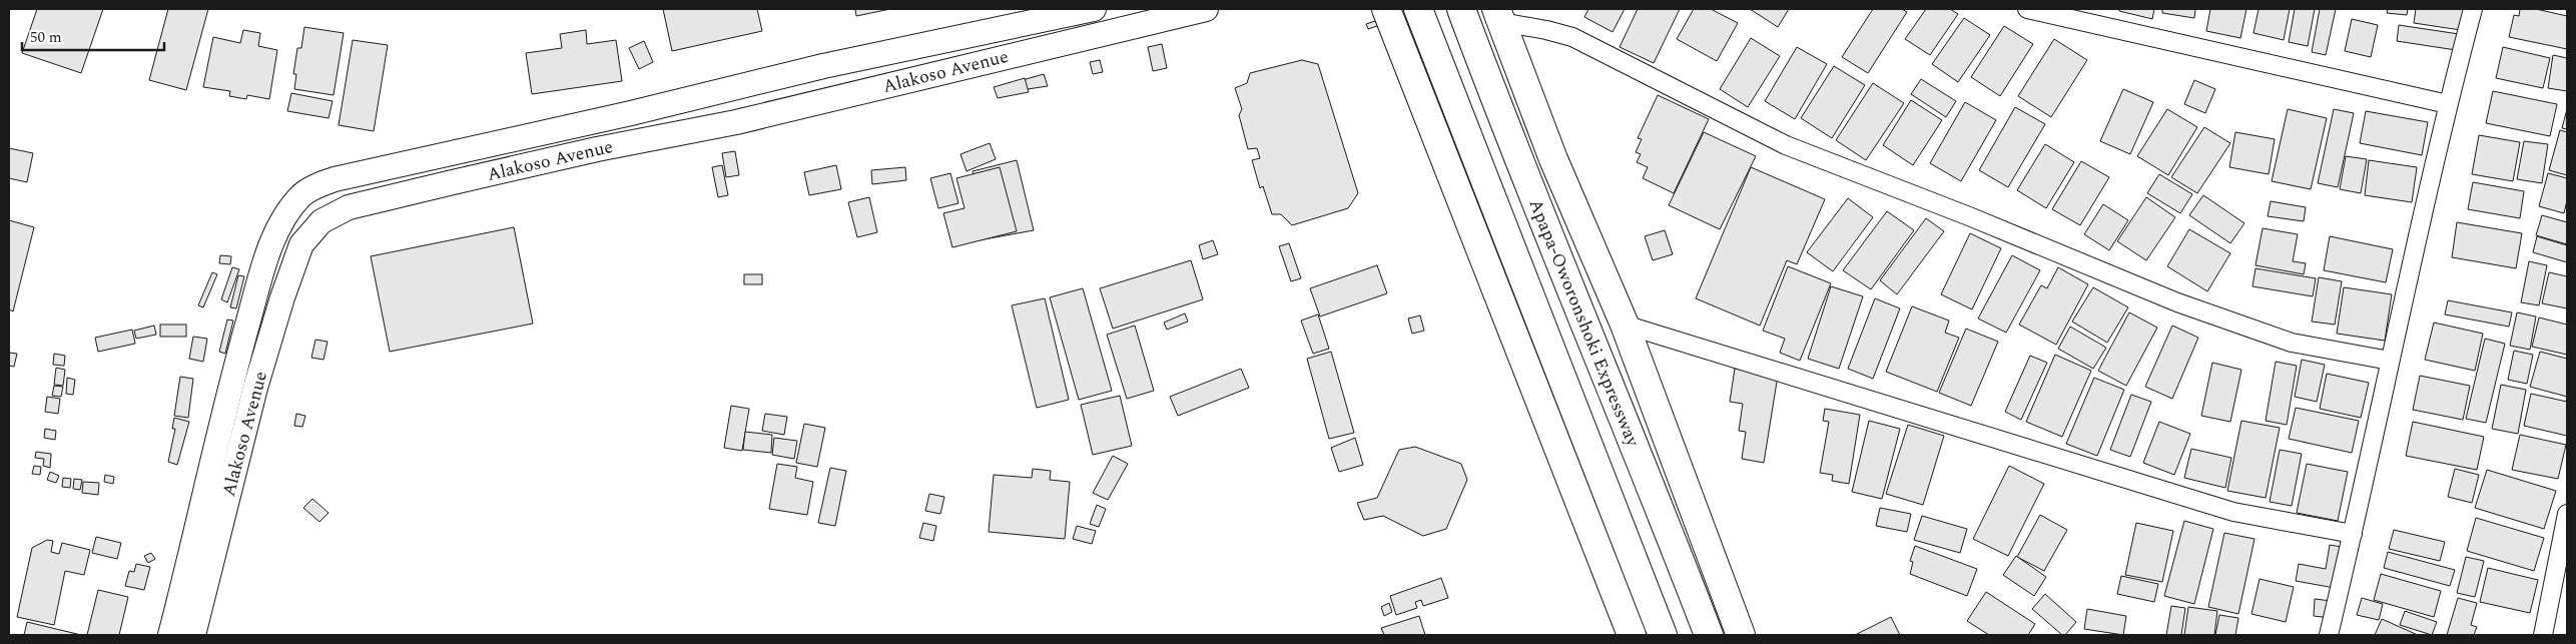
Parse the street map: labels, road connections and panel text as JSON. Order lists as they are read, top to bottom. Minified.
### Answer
{"streets":{"main road":["Apapa-Oworonshoki Expressway"],"street":["Alakoso Avenue"]},"scale_bar":"50 m"}
